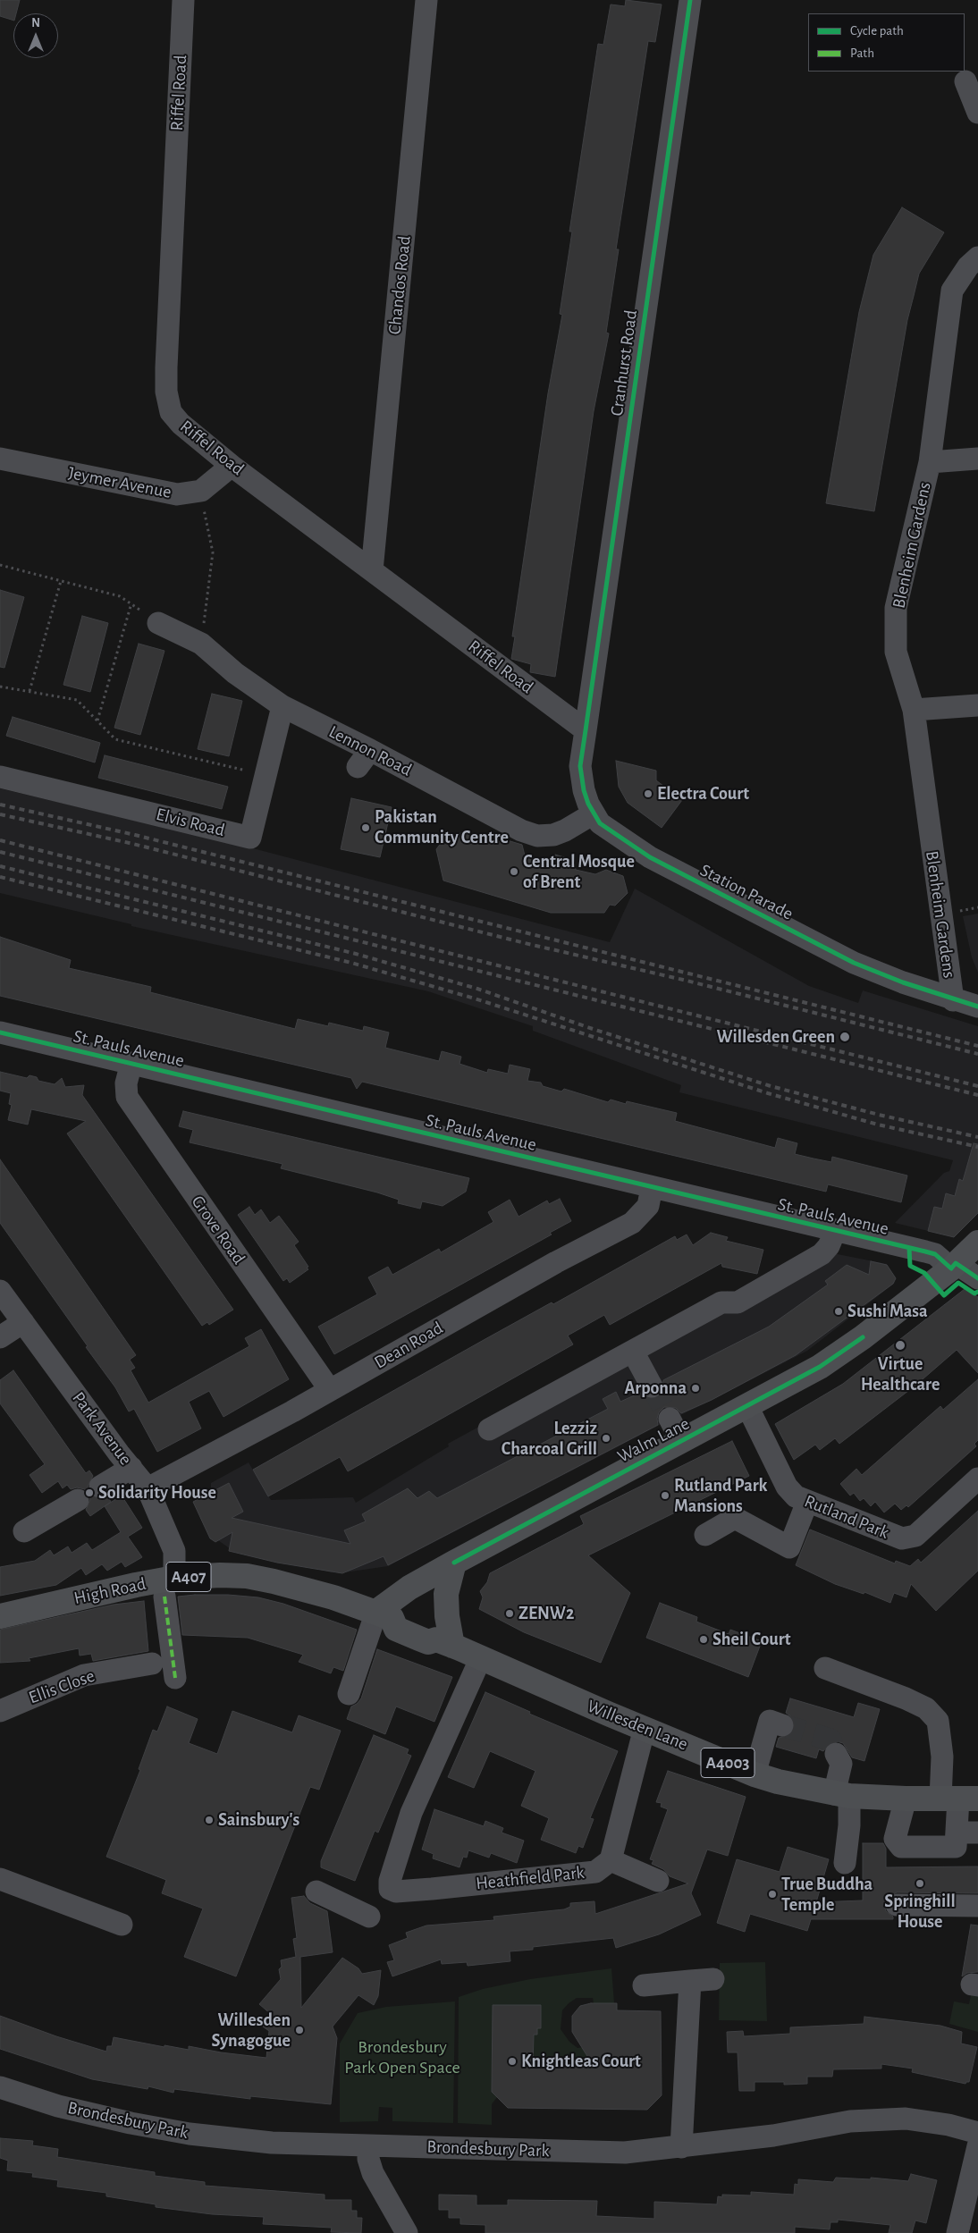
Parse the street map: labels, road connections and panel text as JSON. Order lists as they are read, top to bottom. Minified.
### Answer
{"streets":{"main road":["Walm Lane","A407","High Road","Willesden Lane","A4003"],"street":["Riffel Road","Chandos Road","Cranhurst Road","Jeymer Avenue","Blenheim Gardens","Lennon Road","Elvis Road","Station Parade","St. Pauls Avenue","Grove Road","Dean Road","Park Avenue","Rutland Park","Ellis Close","Heathfield Park","Brondesbury Park"]},"crossings":[["Riffel Road","Chandos Road"],["Riffel Road","Cranhurst Road"],["Riffel Road","Station Parade"],["Cranhurst Road","Station Parade"],["Blenheim Gardens","Station Parade"],["Lennon Road","Elvis Road"],["Lennon Road","Station Parade"],["St. Pauls Avenue","Grove Road"],["St. Pauls Avenue","Dean Road"],["St. Pauls Avenue","Walm Lane"],["Grove Road","Dean Road"],["Dean Road","Park Avenue"],["Park Avenue","High Road"],["Walm Lane","Rutland Park"],["Walm Lane","High Road"],["Walm Lane","Willesden Lane"],["High Road","Willesden Lane"]],"parks":["Brondesbury Park Open Space"],"places":["Electra Court","Pakistan Community Centre","Central Mosque of Brent","Willesden Green","Sushi Masa","Virtue Healthcare","Arponna","Lezziz Charcoal Grill","Solidarity House","Rutland Park Mansions","ZENW2","Sheil Court","Sainsbury's","Springhill House","True Buddha Temple","Willesden Synagogue","Knightleas Court"],"legend":["Cycle path","Path"],"north":"top"}
